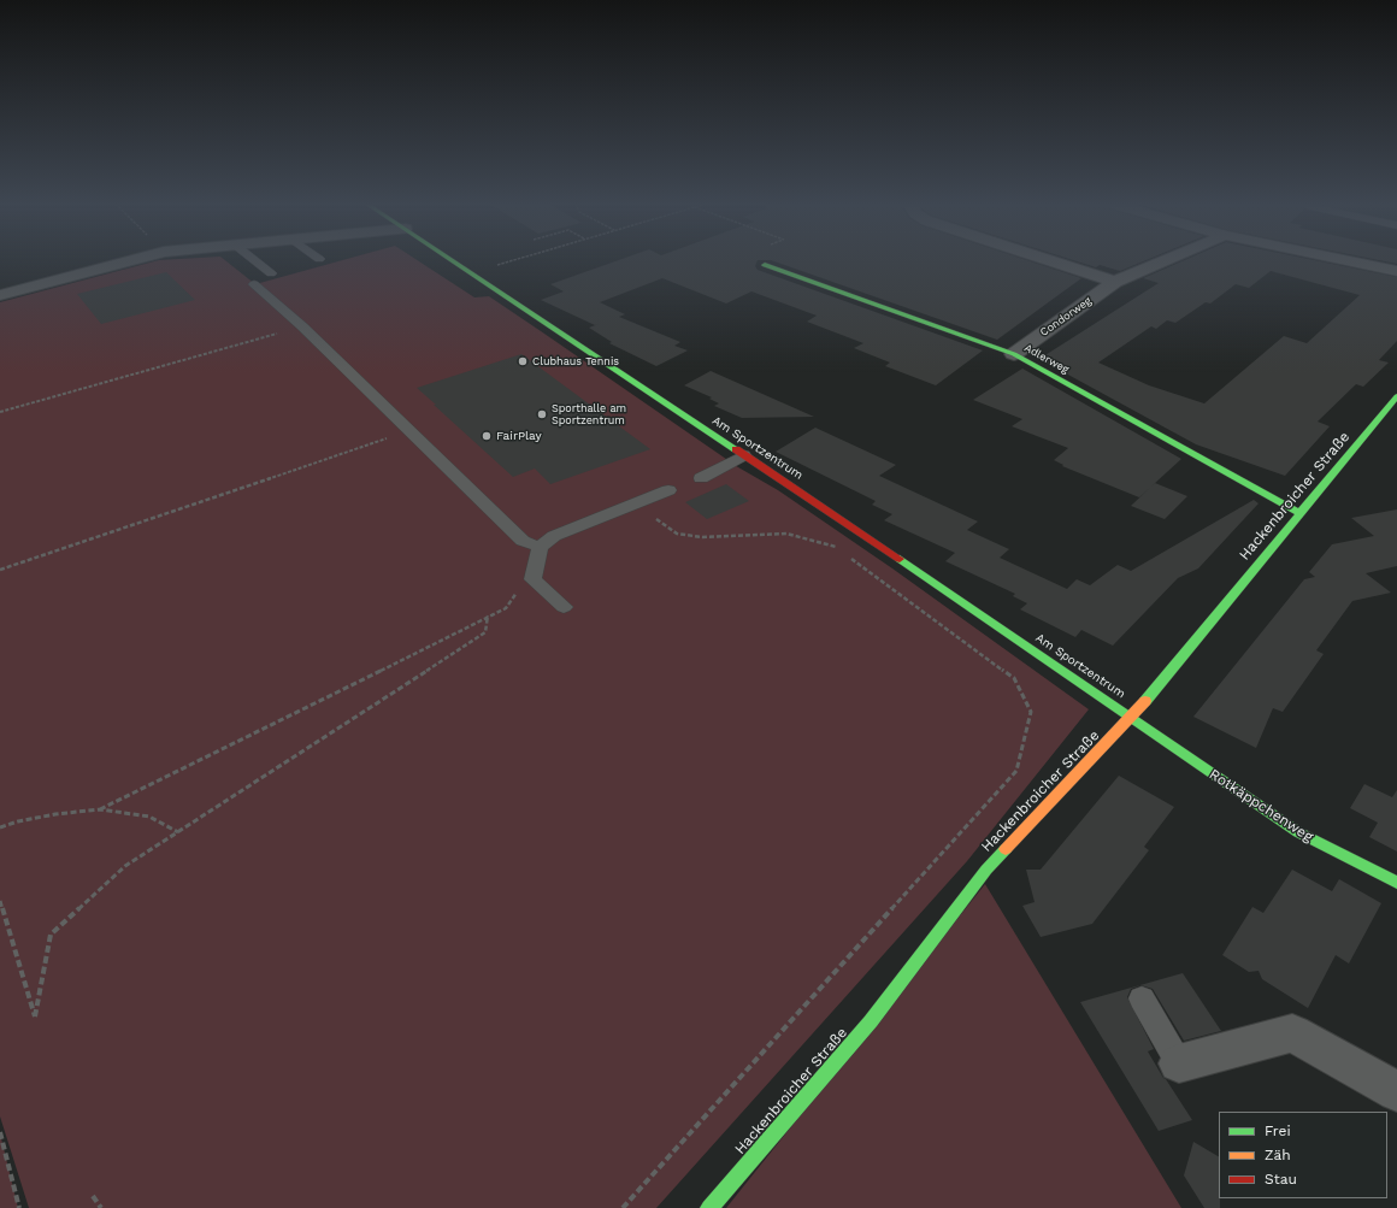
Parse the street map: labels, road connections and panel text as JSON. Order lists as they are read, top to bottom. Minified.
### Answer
{"streets":{"street":["Condorweg","Adlerweg","Am Sportzentrum","Hackenbroicher Straße","Rotkäppchenweg"]},"crossings":[["Condorweg","Adlerweg"],["Adlerweg","Hackenbroicher Straße"],["Am Sportzentrum","Hackenbroicher Straße"],["Am Sportzentrum","Rotkäppchenweg"],["Hackenbroicher Straße","Rotkäppchenweg"]],"places":["Clubhaus Tennis","Sporthalle am Sportzentrum","FairPlay"],"legend":["Frei","Zäh","Stau"]}
